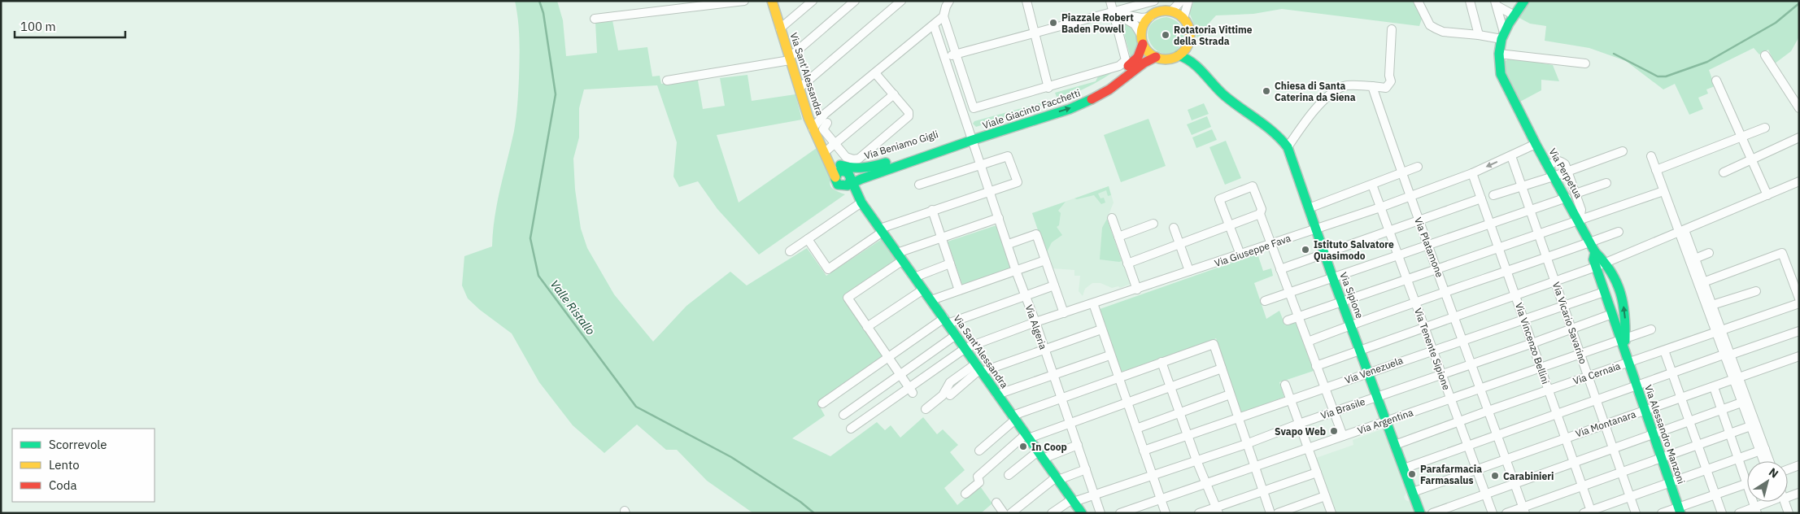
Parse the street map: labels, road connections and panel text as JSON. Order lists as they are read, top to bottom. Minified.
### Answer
{"streets":{"street":["Via Sant'Alessandra","Viale Giacinto Facchetti","Via Beniamo Gigli","Via Perpetua","Via Platamone","Via Giuseppe Fava","Via Sipione","Via Vicario Savarino","Via Algeria","Via Vincenzo Bellini","Via Tenente Sipione","Via Venezuela","Via Cernaia","Via Brasile","Via Argentina","Via Montanara","Via Alessandro Manzoni"]},"crossings":[["Via Sant'Alessandra","Via Beniamo Gigli"],["Via Sant'Alessandra","Via Giuseppe Fava"],["Via Sant'Alessandra","Via Brasile"],["Viale Giacinto Facchetti","Via Beniamo Gigli"],["Viale Giacinto Facchetti","Via Algeria"],["Via Beniamo Gigli","Via Algeria"],["Via Perpetua","Via Giuseppe Fava"],["Via Platamone","Via Giuseppe Fava"],["Via Platamone","Via Venezuela"],["Via Platamone","Via Cernaia"],["Via Platamone","Via Brasile"],["Via Platamone","Via Argentina"],["Via Platamone","Via Montanara"],["Via Giuseppe Fava","Via Sipione"],["Via Giuseppe Fava","Via Vicario Savarino"],["Via Giuseppe Fava","Via Algeria"],["Via Giuseppe Fava","Via Vincenzo Bellini"],["Via Giuseppe Fava","Via Tenente Sipione"],["Via Sipione","Via Venezuela"],["Via Sipione","Via Cernaia"],["Via Sipione","Via Brasile"],["Via Sipione","Via Argentina"],["Via Sipione","Via Montanara"],["Via Vicario Savarino","Via Venezuela"],["Via Vicario Savarino","Via Cernaia"],["Via Vicario Savarino","Via Brasile"],["Via Vicario Savarino","Via Argentina"],["Via Vicario Savarino","Via Montanara"],["Via Algeria","Via Brasile"],["Via Vincenzo Bellini","Via Venezuela"],["Via Vincenzo Bellini","Via Cernaia"],["Via Vincenzo Bellini","Via Brasile"],["Via Vincenzo Bellini","Via Argentina"],["Via Vincenzo Bellini","Via Montanara"],["Via Tenente Sipione","Via Venezuela"],["Via Tenente Sipione","Via Cernaia"],["Via Tenente Sipione","Via Brasile"],["Via Tenente Sipione","Via Argentina"],["Via Tenente Sipione","Via Montanara"],["Via Cernaia","Via Alessandro Manzoni"],["Via Montanara","Via Alessandro Manzoni"]],"water":["Valle Ristallo"],"places":["Piazzale Robert Baden Powell","Rotatoria Vittime della Strada","Chiesa di Santa Caterina da Siena","Istituto Salvatore Quasimodo","Svapo Web","In Coop","Parafarmacia Farmasalus","Carabinieri"],"legend":["Scorrevole","Lento","Coda"],"scale_bar":"100 m","north":"top right"}
